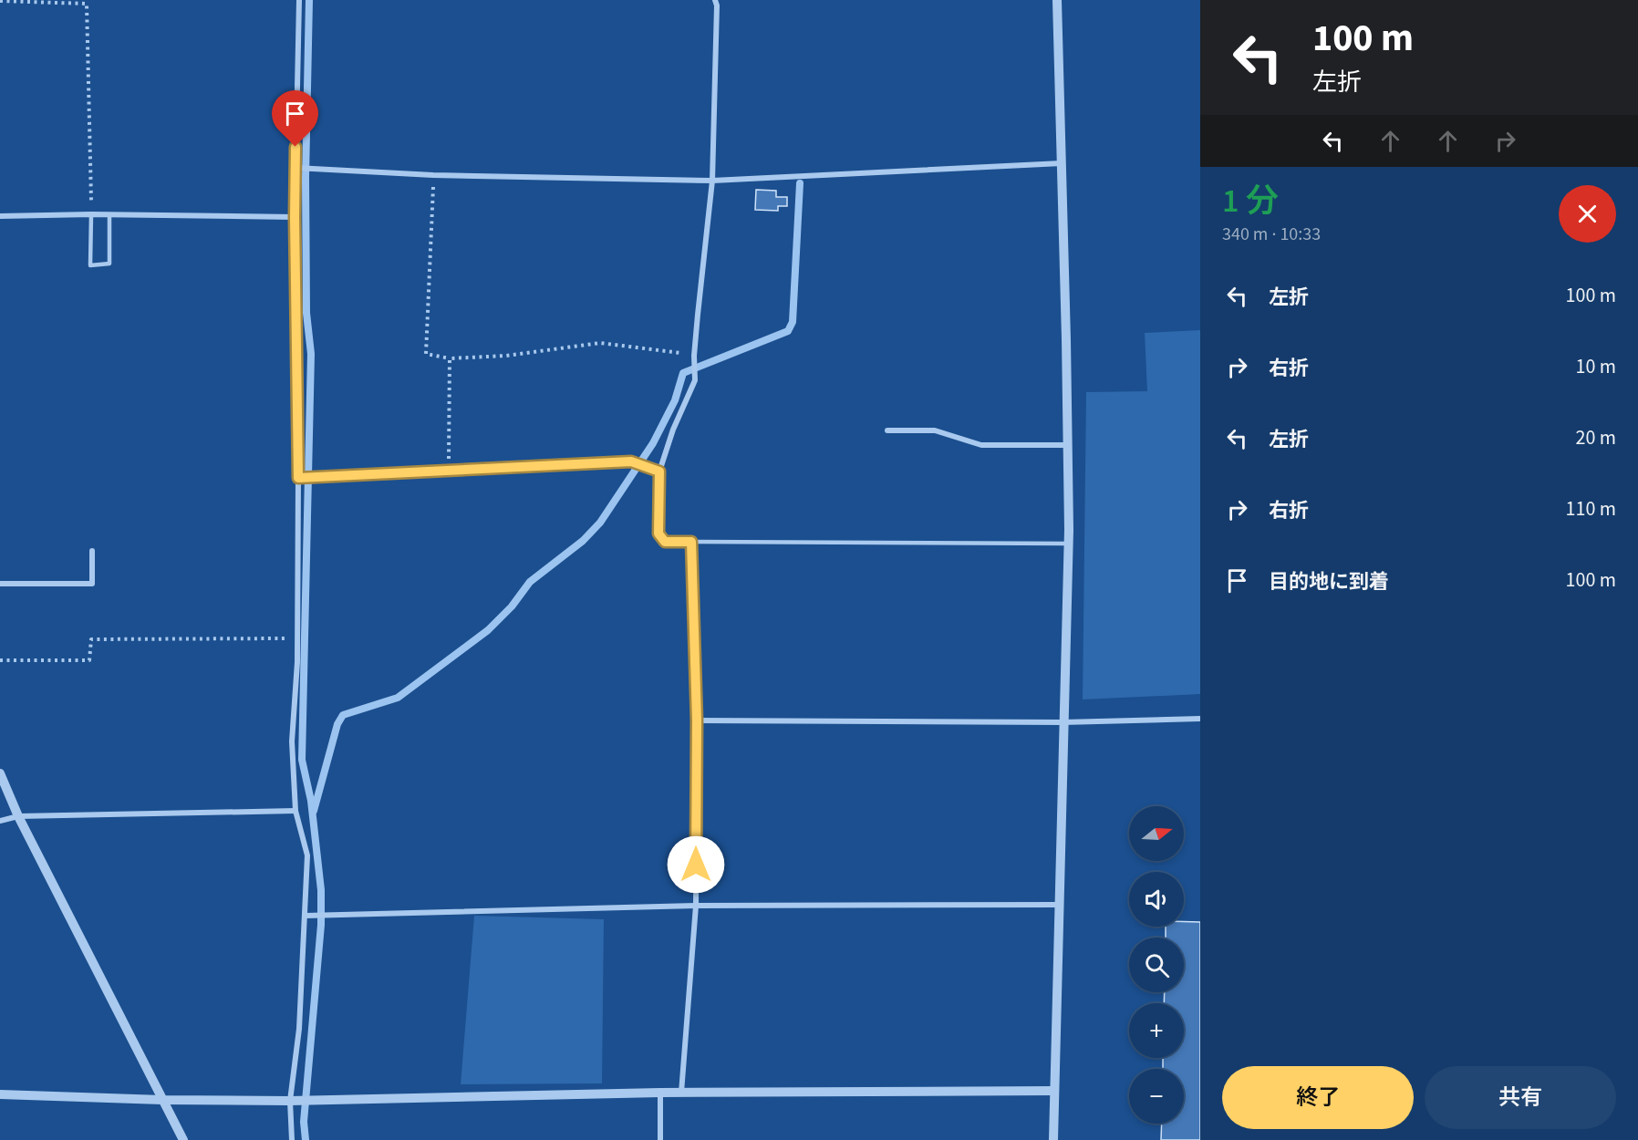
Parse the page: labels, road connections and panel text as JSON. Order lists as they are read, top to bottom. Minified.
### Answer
{"north":"right","page":{"turn":["100 m","左折"],"heading":["1 分","340 m · 10:33"],"list":[{"name":"左折","value":"100 m"},{"name":"右折","value":"10 m"},{"name":"左折","value":"20 m"},{"name":"右折","value":"110 m"},{"name":"目的地に到着","value":"100 m"}],"map_buttons":["+","−"],"buttons":["終了","共有"]}}
